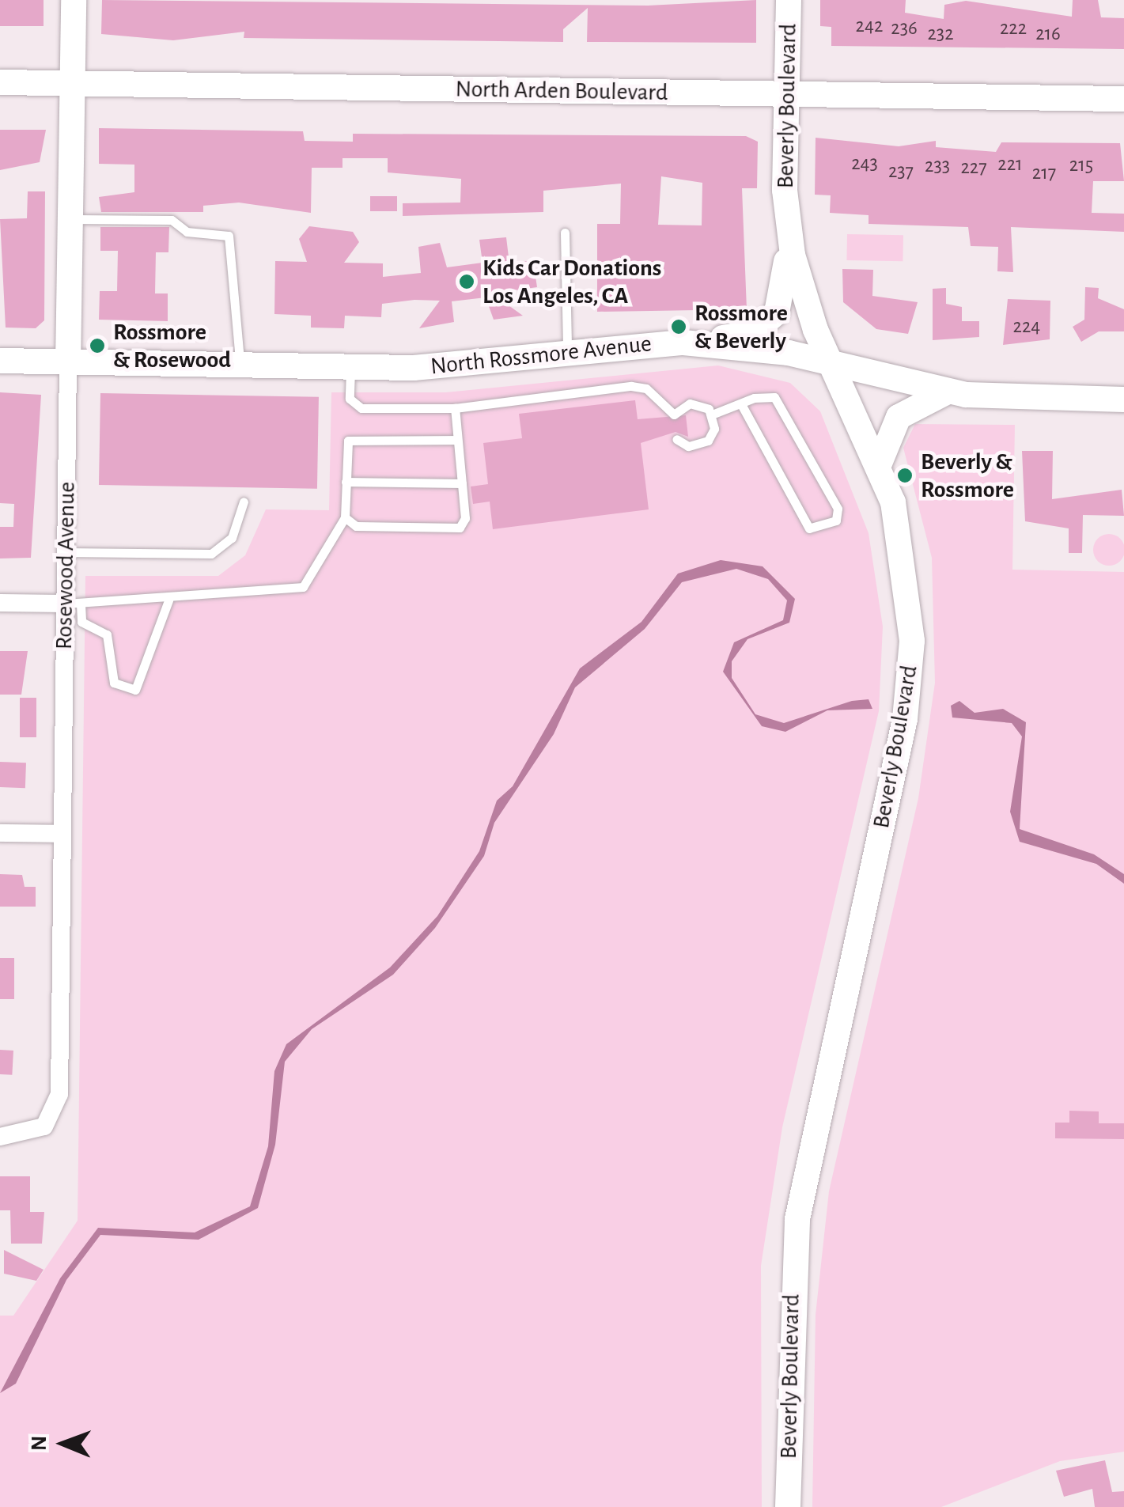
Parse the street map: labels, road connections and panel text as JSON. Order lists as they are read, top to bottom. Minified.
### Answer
{"streets":{"main road":["North Arden Boulevard","Beverly Boulevard","North Rossmore Avenue","Rosewood Avenue"]},"crossings":[["North Arden Boulevard","Beverly Boulevard"],["North Arden Boulevard","Rosewood Avenue"],["Beverly Boulevard","North Rossmore Avenue"],["North Rossmore Avenue","Rosewood Avenue"]],"places":["Kids Car Donations Los Angeles, CA","Rossmore & Beverly","Rossmore & Rosewood","Beverly & Rossmore"],"house_numbers":["242","236","222","232","216","243","221","215","233","227","237","217","224"],"north":"left"}
